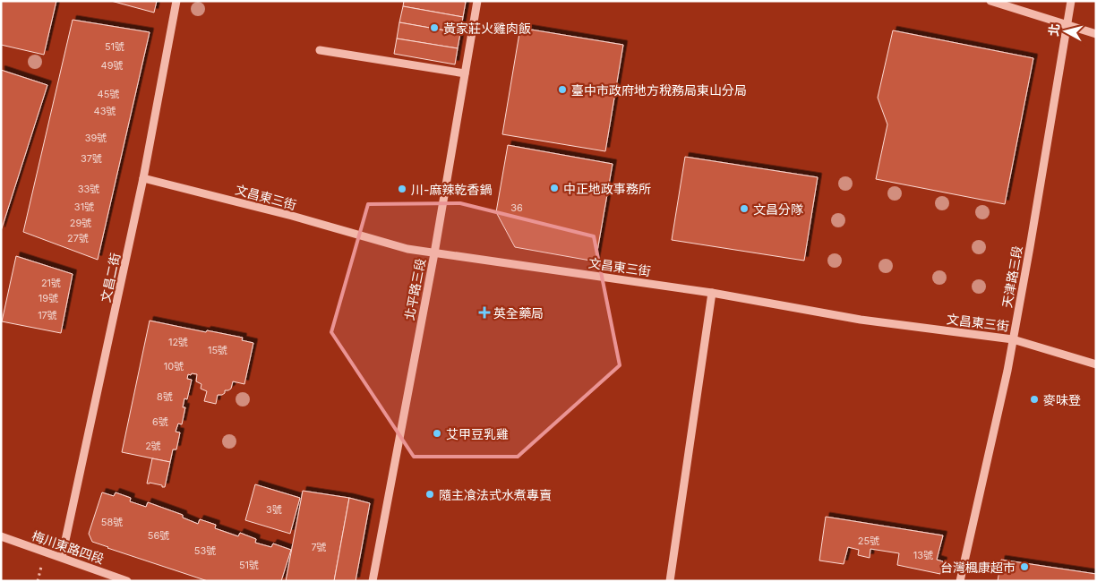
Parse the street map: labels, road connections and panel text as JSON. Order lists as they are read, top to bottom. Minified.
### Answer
{"streets":{"street":["文昌東三街","天津路三段","文昌二街","北平路三段","梅川東路四段"]},"crossings":[["文昌東三街","天津路三段"],["文昌東三街","文昌二街"],["文昌東三街","北平路三段"],["文昌二街","梅川東路四段"]],"places":{"other":["黃家莊火雞肉飯","臺中市政府地方稅務局東山分局","中正地政事務所","川-麻辣乾香鍋","文昌分隊","麥味登","艾甲豆乳雞","隨主飡法式水煮專賣","台灣楓康超市"],"health":["英全藥局"]},"house_numbers":["51號","49號","45號","43號","39號","37號","33號","31號","36","29號","27號","21號","19號","17號","12號","15號","10號","8號","6號","2號","3號","58號","56號","25號","7號","53號","13號","51號"],"north":"left"}
